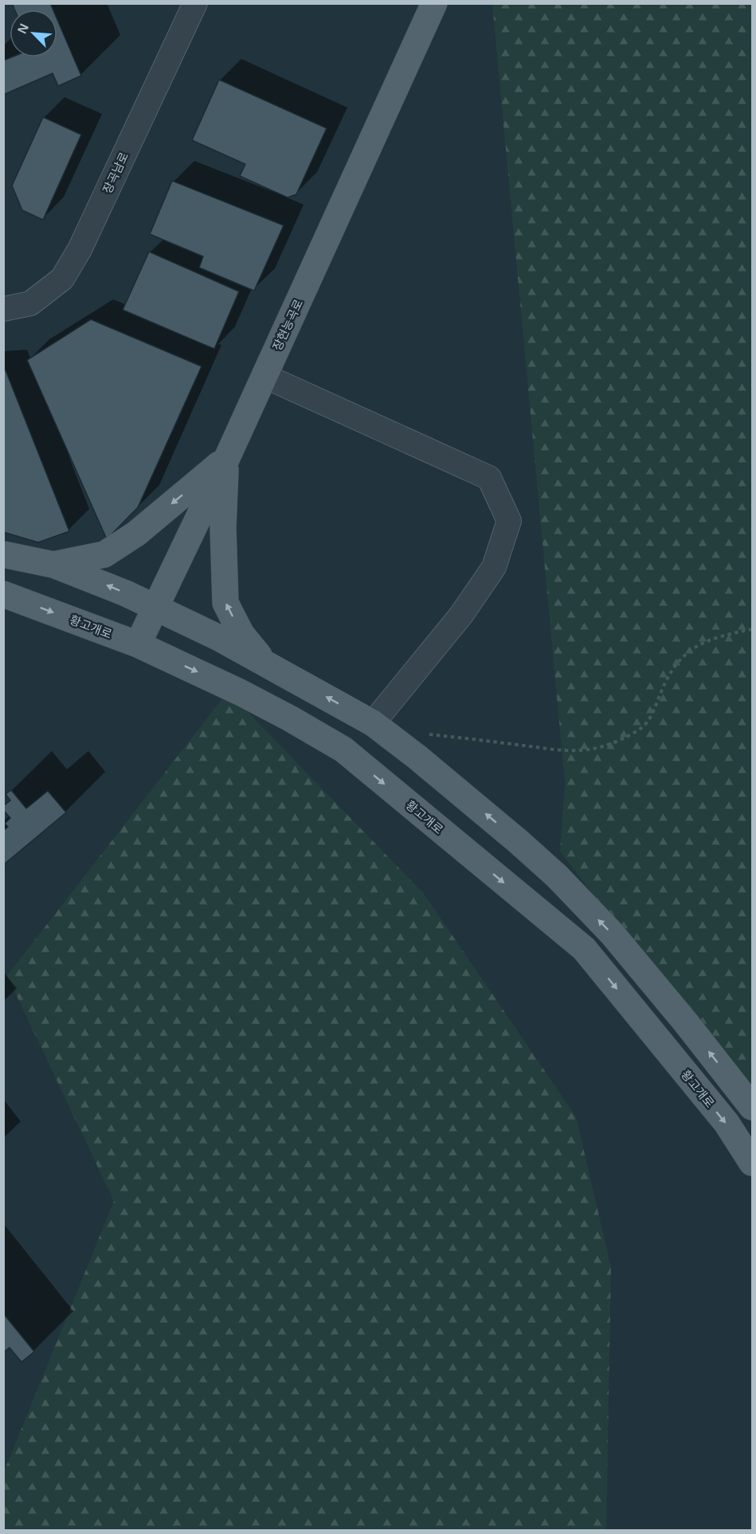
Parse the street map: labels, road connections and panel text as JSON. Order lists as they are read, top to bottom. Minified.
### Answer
{"streets":{"main road":["장현능곡로","황고개로"],"street":["장곡남로"]},"crossings":[["장현능곡로","황고개로"]],"north":"top left"}
